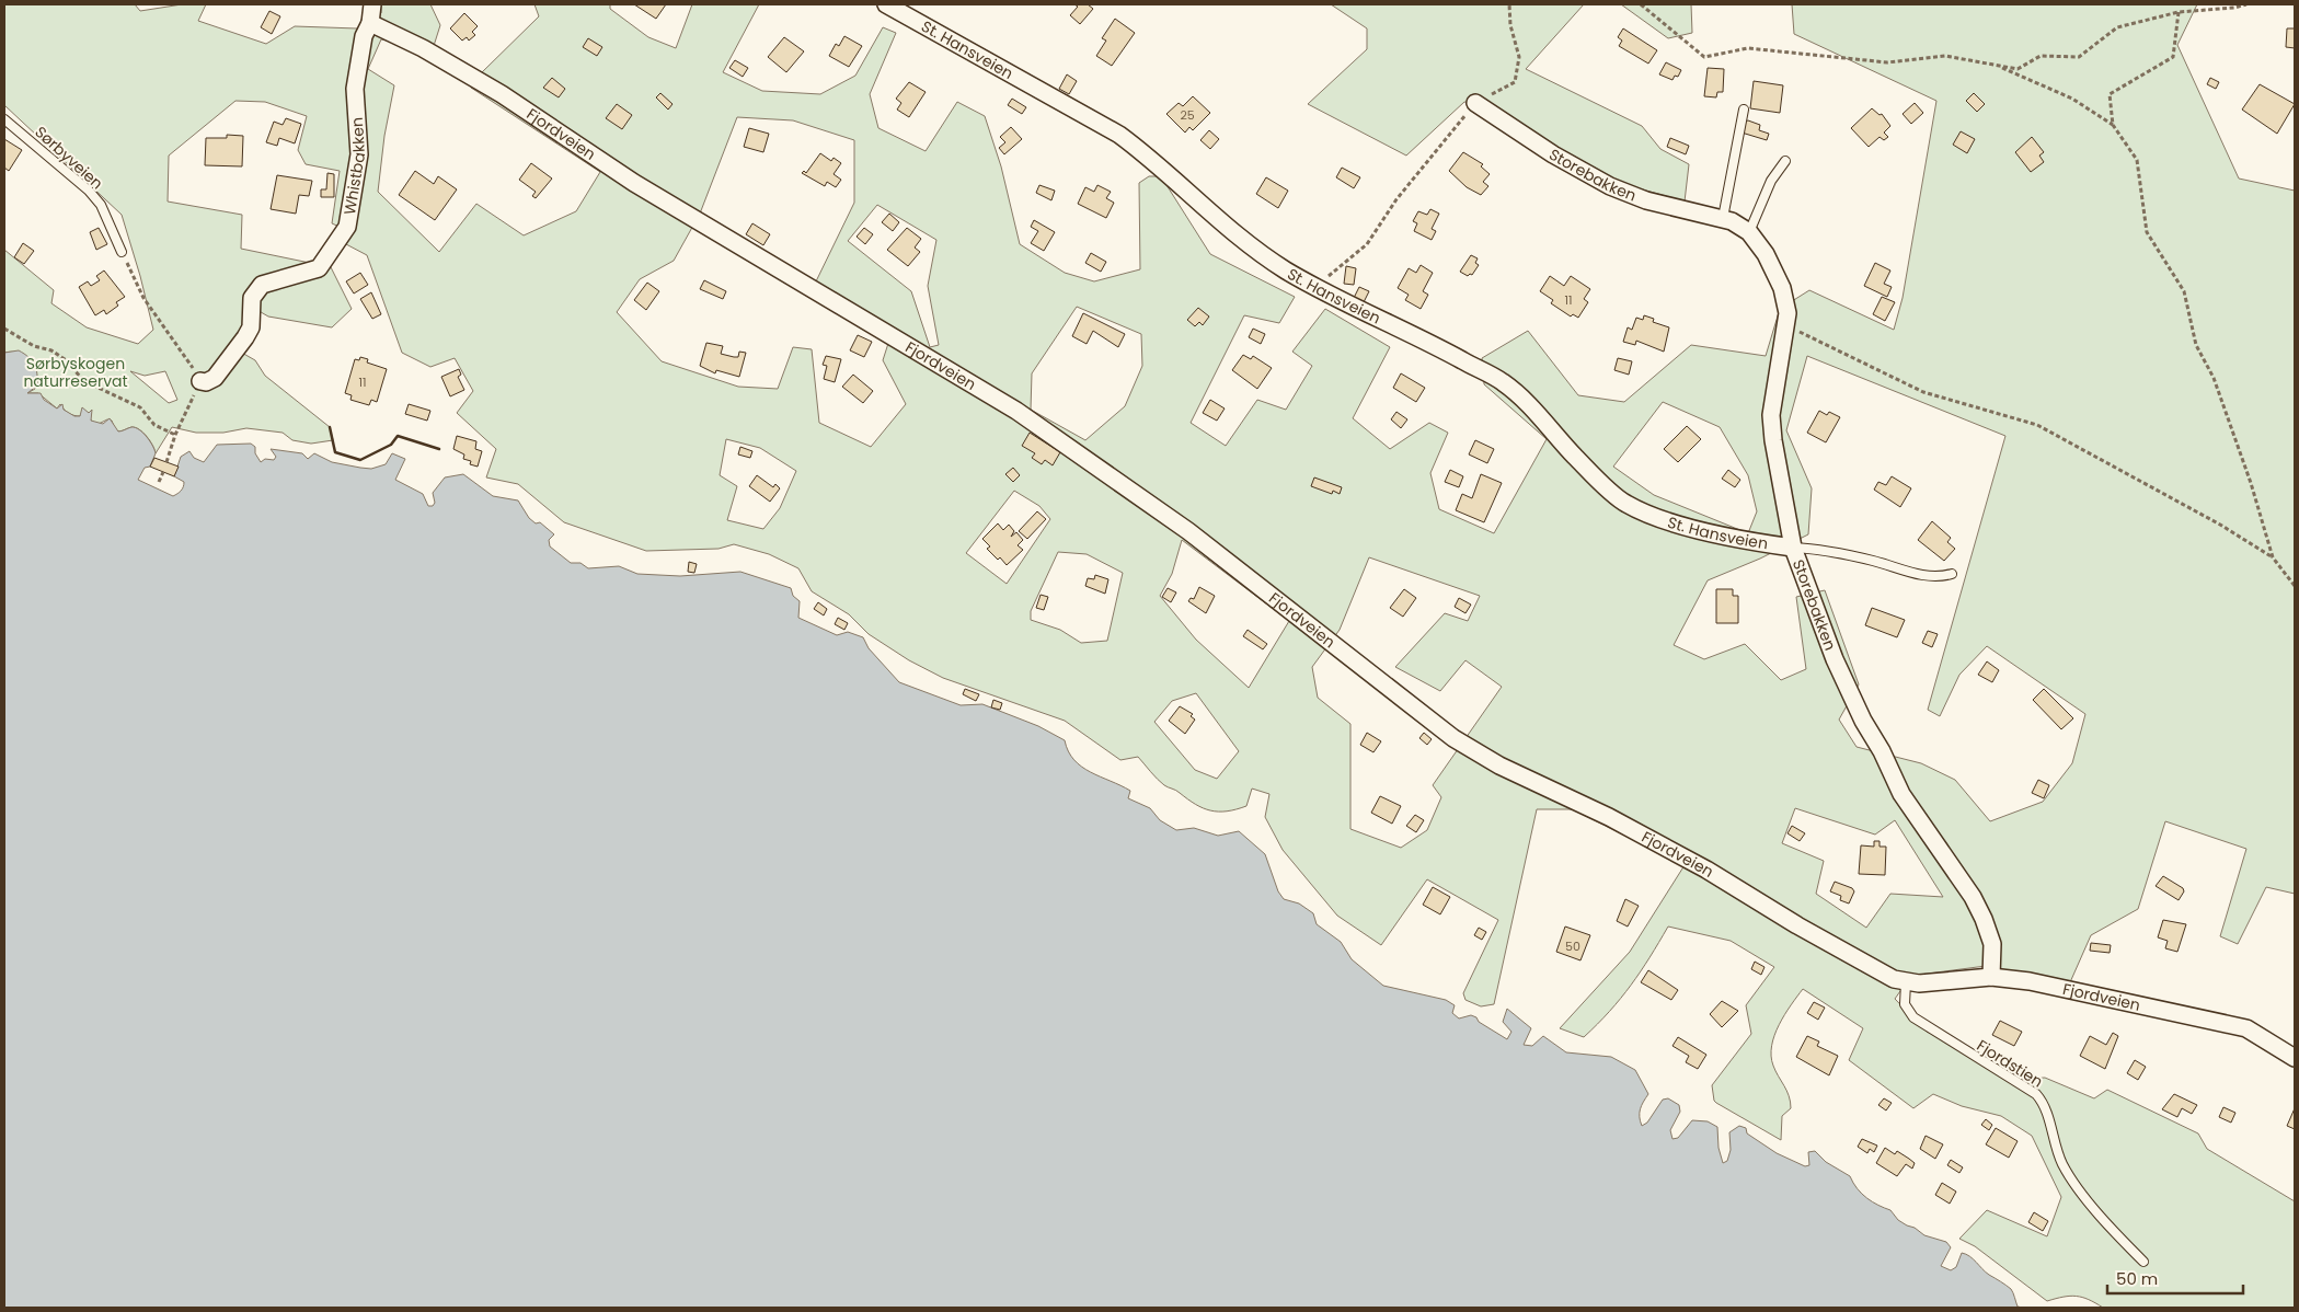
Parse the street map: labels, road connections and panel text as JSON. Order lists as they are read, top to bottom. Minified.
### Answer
{"streets":{"street":["St. Hansveien","Fjordveien","Whistbakken","Storebakken"],"lane":["Sørbyveien","Fjordstien"]},"crossings":[["St. Hansveien","Storebakken"],["Fjordveien","Whistbakken"],["Fjordveien","Storebakken"],["Fjordveien","Fjordstien"]],"parks":["Sørbyskogen naturreservat"],"house_numbers":["25","11","11","50"],"scale_bar":"50 m"}
